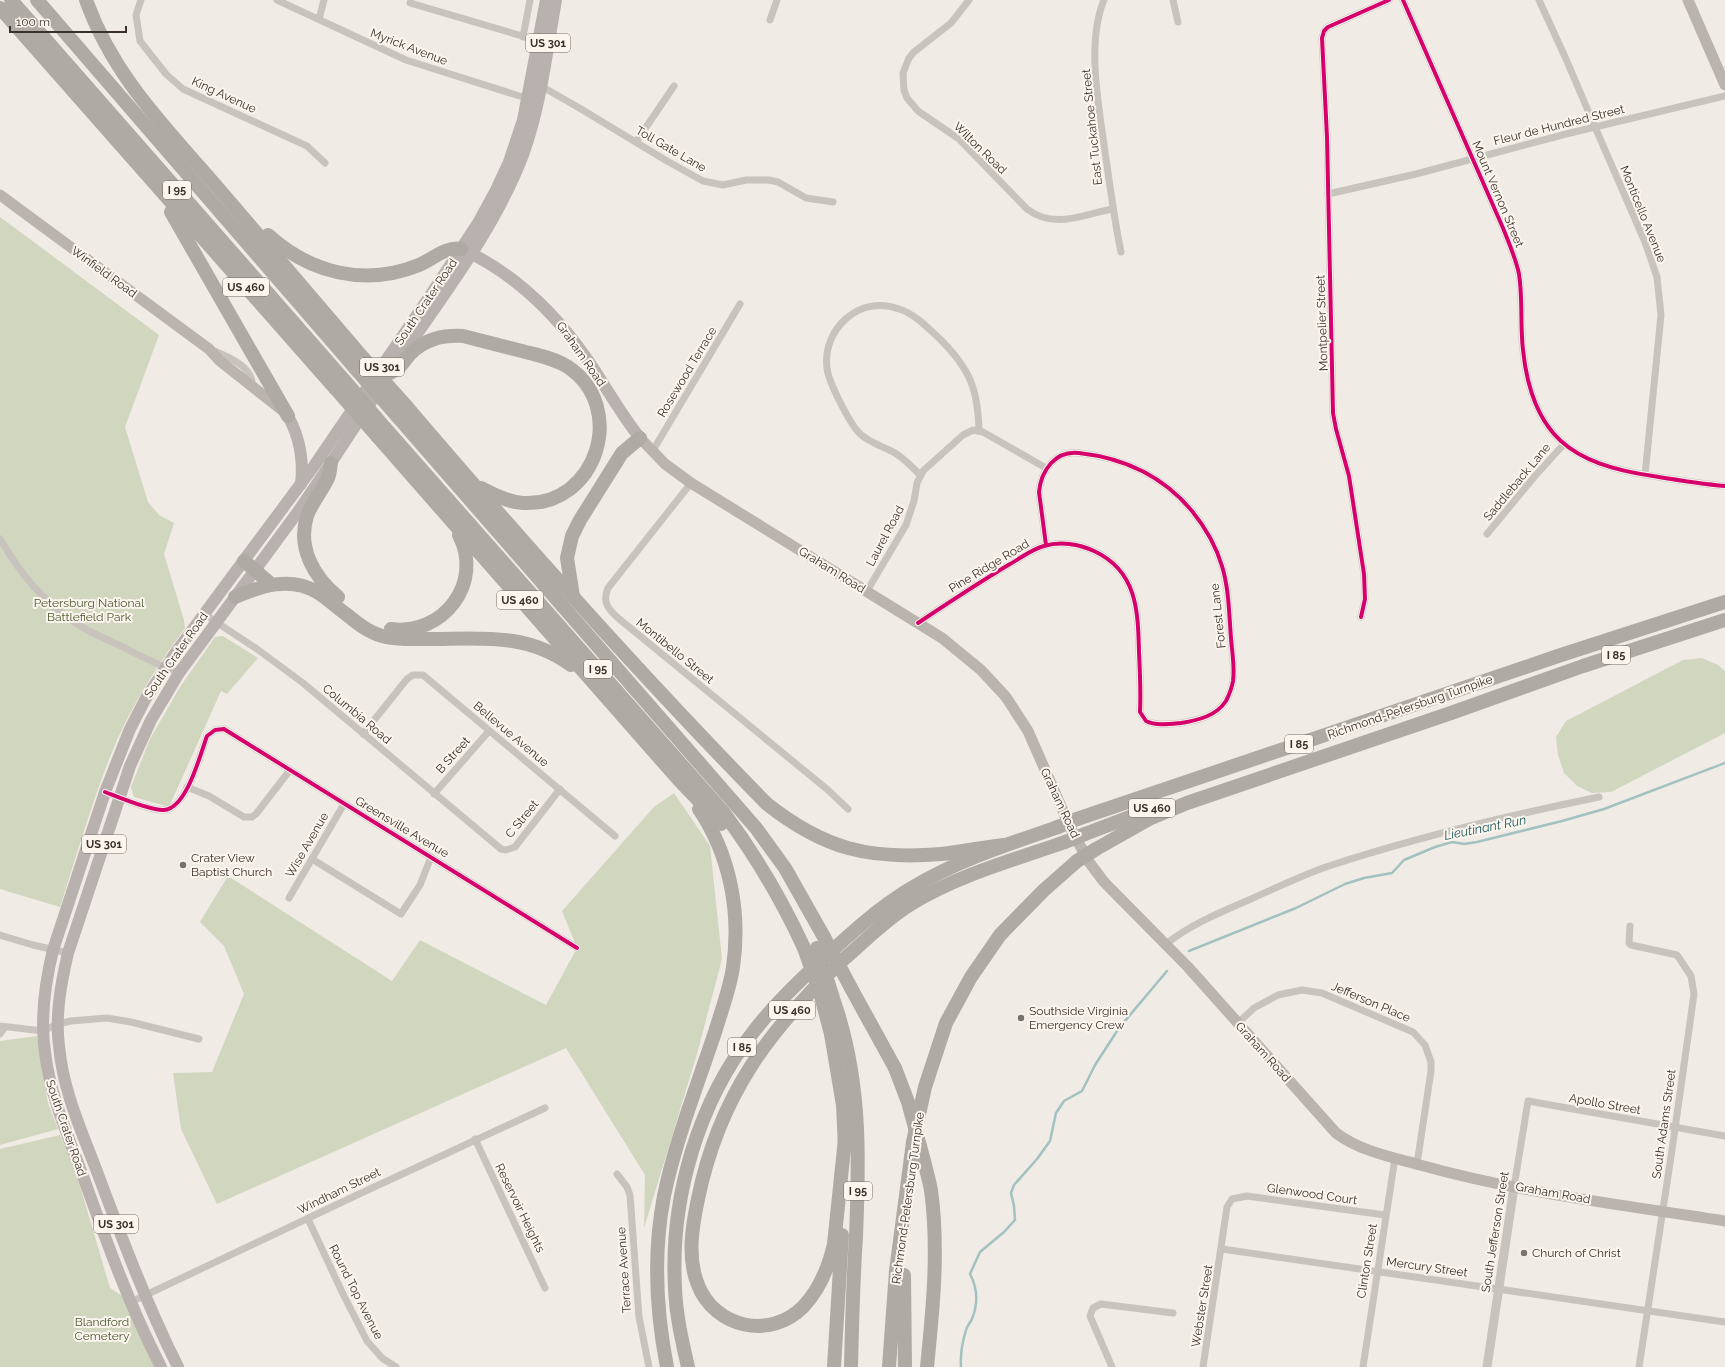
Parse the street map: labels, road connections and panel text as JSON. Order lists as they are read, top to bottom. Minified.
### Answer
{"streets":{"highway":["I 95","US 460","I 85","Richmond-Petersburg Turnpike"],"main road":["US 301","Winfield Road","South Crater Road","Graham Road"],"street":["Myrick Avenue","King Avenue","Fleur de Hundred Street","East Tuckahoe Street","Wilton Road","Toll Gate Lane","Mount Vernon Street","Monticello Avenue","Montpelier Street","Rosewood Terrace","Saddleback Lane","Laurel Road","Pine Ridge Road","Forest Lane","Montibello Street","Columbia Road","Bellevue Avenue","B Street","C Street","Greensville Avenue","Wise Avenue","Jefferson Place","Apollo Street","South Adams Street","Windham Street","Glenwood Court","Reservoir Heights","South Jefferson Street","Clinton Street","Mercury Street","Terrace Avenue","Round Top Avenue","Webster Street"]},"crossings":[["Myrick Avenue","South Crater Road"],["Fleur de Hundred Street","Mount Vernon Street"],["Fleur de Hundred Street","Monticello Avenue"],["Fleur de Hundred Street","Montpelier Street"],["East Tuckahoe Street","Wilton Road"],["Toll Gate Lane","South Crater Road"],["I 95","US 460"],["Mount Vernon Street","Monticello Avenue"],["Mount Vernon Street","Saddleback Lane"],["Winfield Road","South Crater Road"],["US 460","Richmond-Petersburg Turnpike"],["South Crater Road","Graham Road"],["South Crater Road","Columbia Road"],["South Crater Road","Windham Street"],["Graham Road","Rosewood Terrace"],["Graham Road","Laurel Road"],["Graham Road","Pine Ridge Road"],["Graham Road","Montibello Street"],["Graham Road","Jefferson Place"],["Graham Road","South Adams Street"],["Graham Road","South Jefferson Street"],["Graham Road","Clinton Street"],["Pine Ridge Road","Forest Lane"],["Columbia Road","Bellevue Avenue"],["Columbia Road","B Street"],["Columbia Road","C Street"],["Bellevue Avenue","B Street"],["Bellevue Avenue","C Street"],["Greensville Avenue","Wise Avenue"],["Apollo Street","South Adams Street"],["Apollo Street","South Jefferson Street"],["South Adams Street","Mercury Street"],["Windham Street","Reservoir Heights"],["Windham Street","Round Top Avenue"],["Glenwood Court","Clinton Street"],["Glenwood Court","Webster Street"],["South Jefferson Street","Mercury Street"],["Clinton Street","Mercury Street"],["Mercury Street","Webster Street"]],"water":["Lieutinant Run"],"parks":["Petersburg National Battlefield Park","Blandford Cemetery"],"places":["Crater View Baptist Church","Southside Virginia Emergency Crew","Church of Christ"],"scale_bar":"100 m"}
